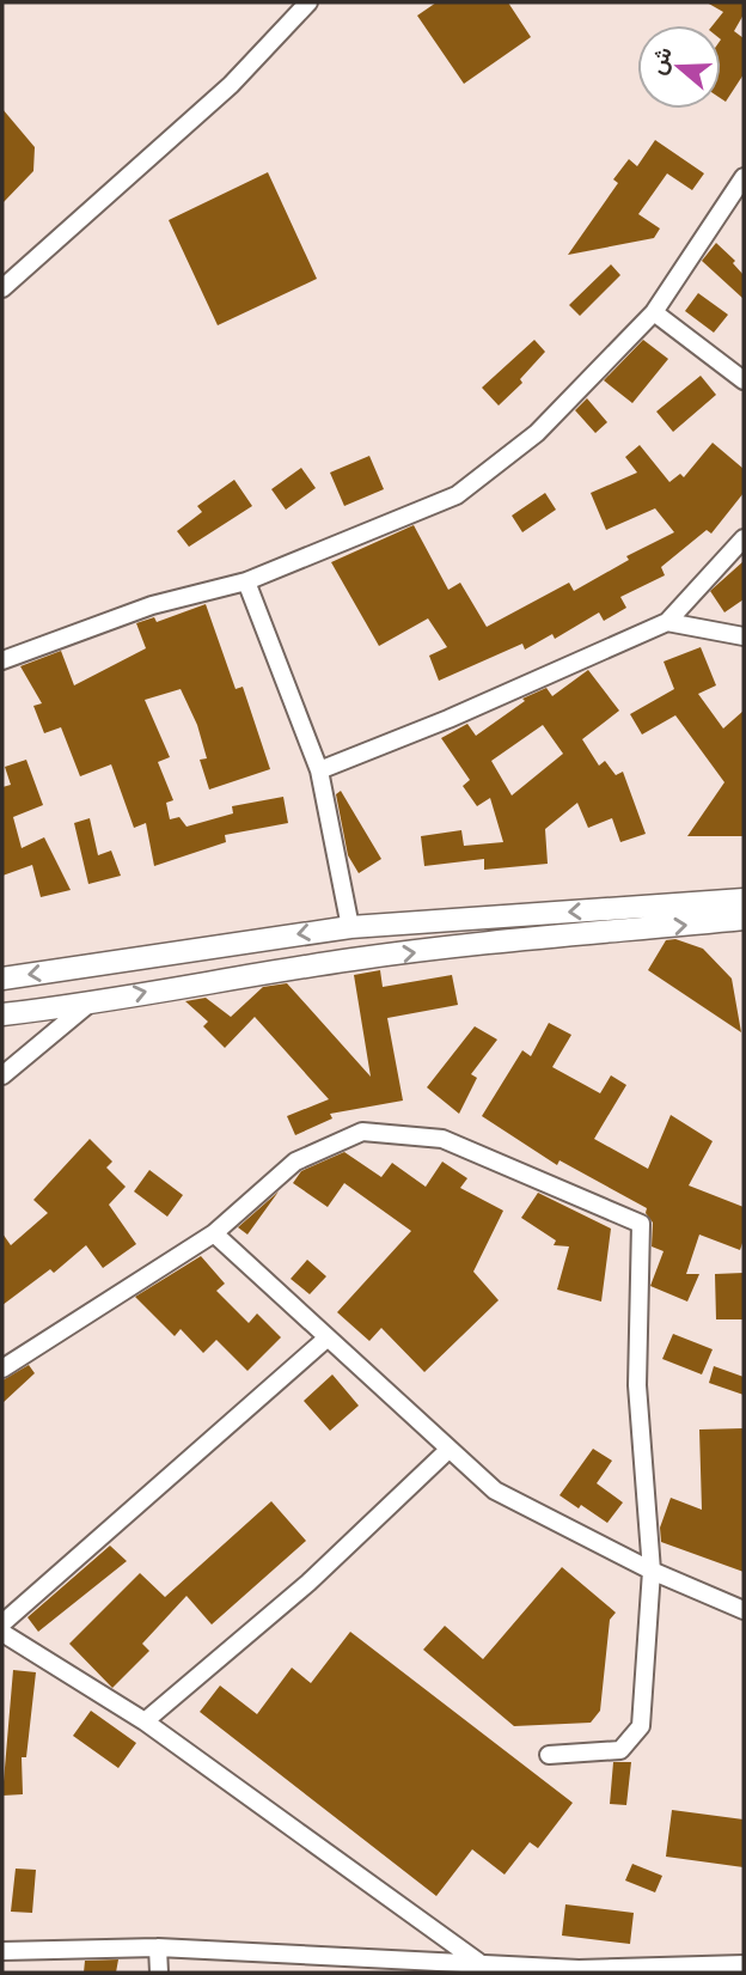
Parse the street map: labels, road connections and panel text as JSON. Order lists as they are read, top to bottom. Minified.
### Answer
{"north":"left"}
